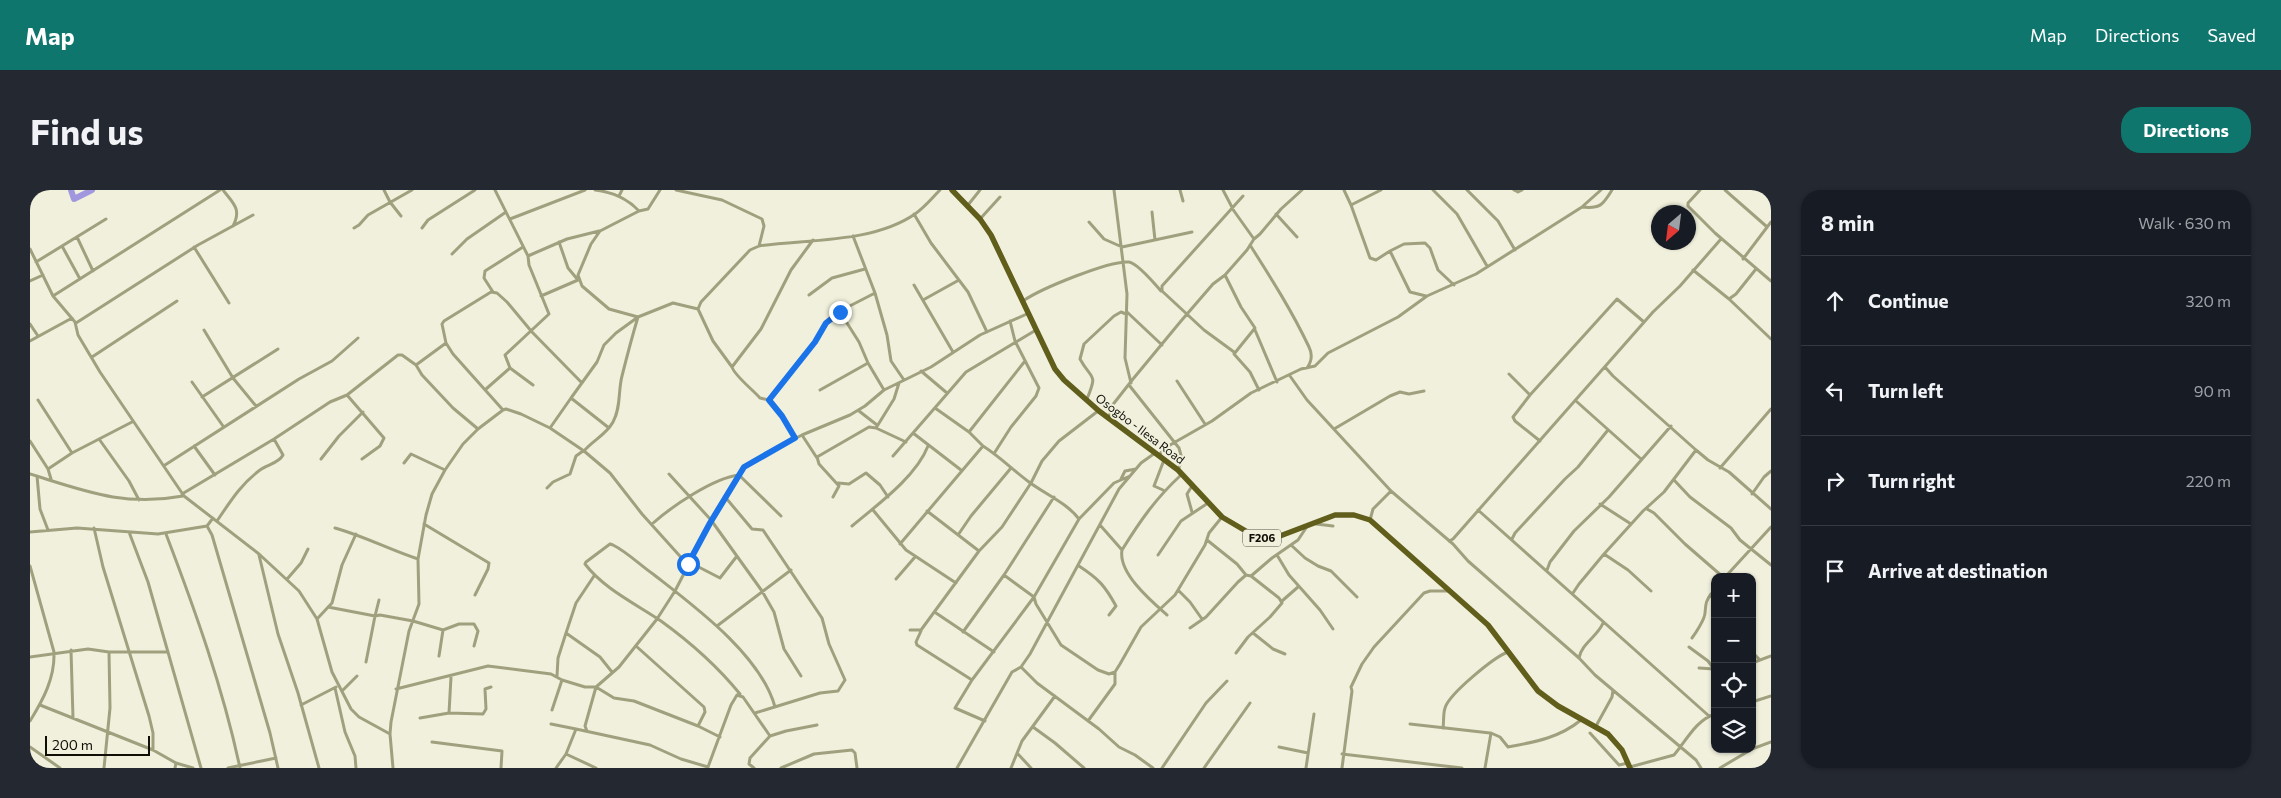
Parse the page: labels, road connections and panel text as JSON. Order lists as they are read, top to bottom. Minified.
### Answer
{"streets":{"main road":["Osogbo - Ilesa Road","F206"]},"scale_bar":"200 m","north":"bottom left","page":{"header":"Map","nav":["Map","Directions","Saved"],"buttons":"Directions","title":"Find us","heading":["8 min","Walk · 630 m"],"list":[["Continue","320 m"],["Turn left","90 m"],["Turn right","220 m"],"Arrive at destination"],"map_buttons":["+","−"],"scale":"200 m"}}
